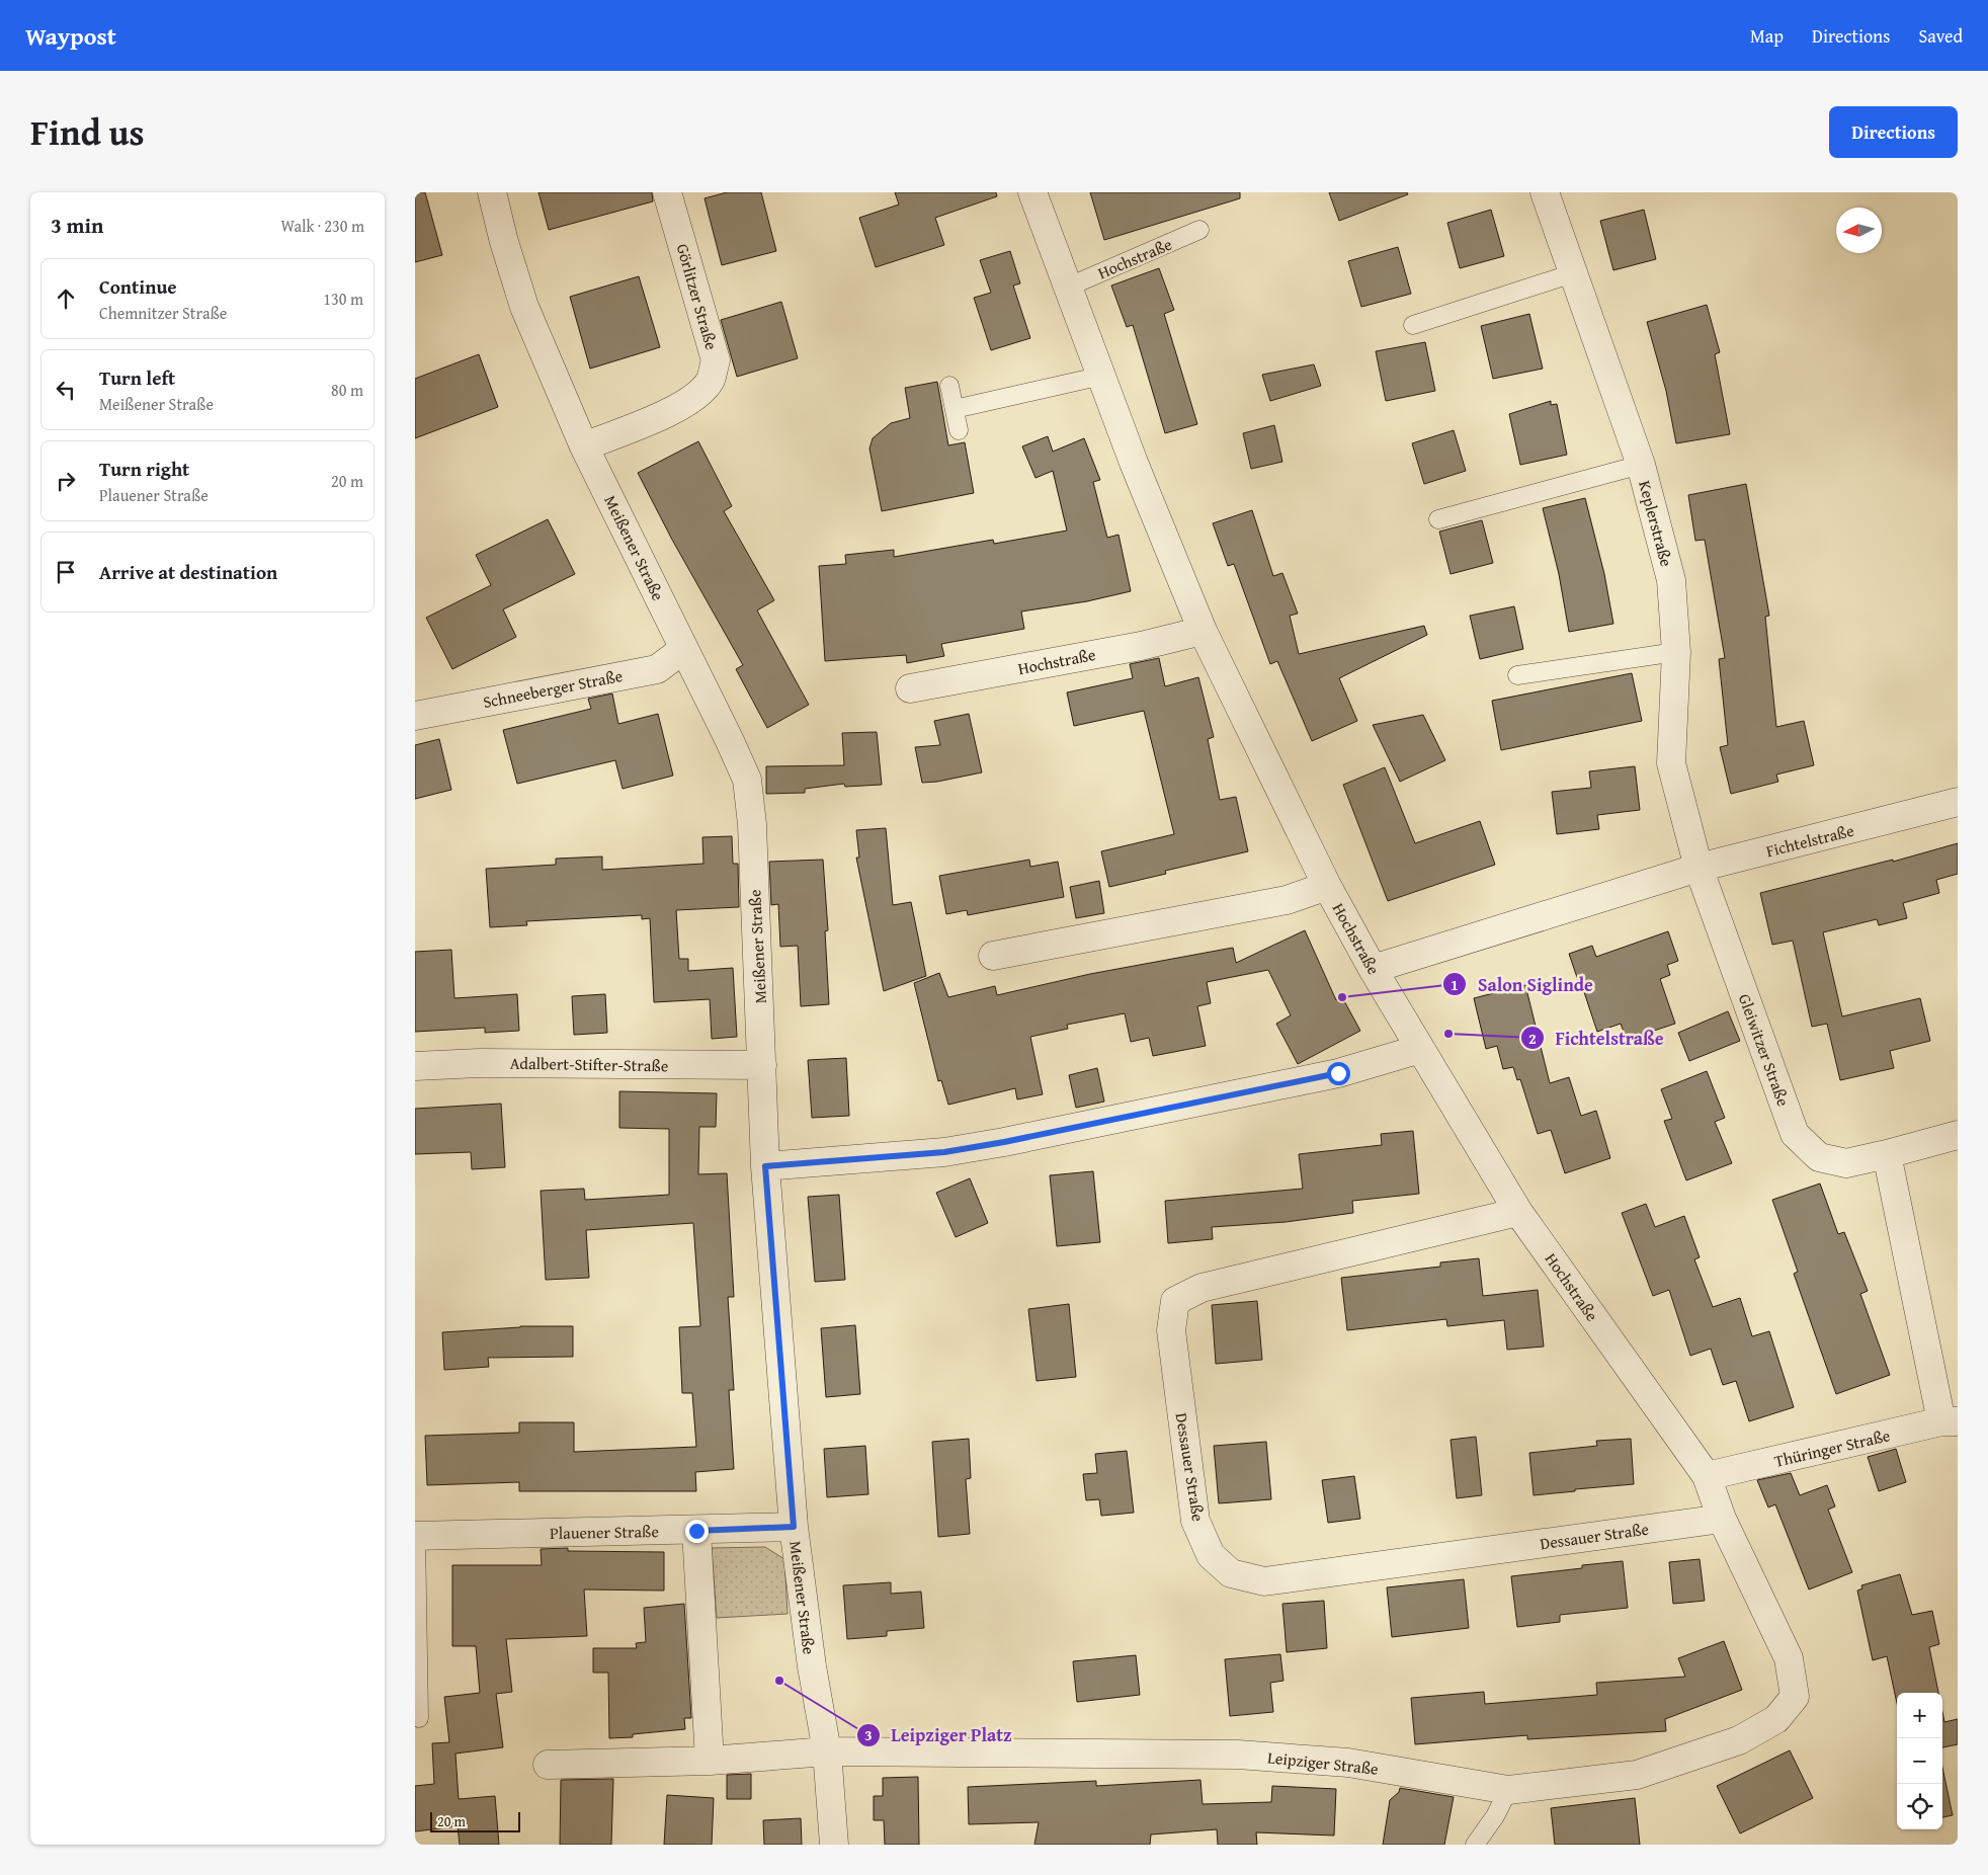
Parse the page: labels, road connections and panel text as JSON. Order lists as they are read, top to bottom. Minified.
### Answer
{"streets":{"street":["Hochstraße","Görlitzer Straße","Keplerstraße","Meißener Straße","Schneeberger Straße","Fichtelstraße","Gleiwitzer Straße","Adalbert-Stifter-Straße","Thüringer Straße","Dessauer Straße","Plauener Straße","Leipziger Straße"]},"crossings":[["Hochstraße","Fichtelstraße"],["Hochstraße","Thüringer Straße"],["Hochstraße","Dessauer Straße"],["Hochstraße","Leipziger Straße"],["Görlitzer Straße","Meißener Straße"],["Keplerstraße","Fichtelstraße"],["Keplerstraße","Gleiwitzer Straße"],["Meißener Straße","Schneeberger Straße"],["Meißener Straße","Adalbert-Stifter-Straße"],["Meißener Straße","Plauener Straße"],["Meißener Straße","Leipziger Straße"],["Fichtelstraße","Gleiwitzer Straße"]],"places":["Salon Siglinde","Fichtelstraße","Leipziger Platz"],"scale_bar":"20 m","north":"left","page":{"header":"Waypost","nav":["Map","Directions","Saved"],"title":"Find us","buttons":"Directions","heading":["3 min","Walk · 230 m"],"list":[["Continue","Chemnitzer Straße","130 m"],["Turn left","Meißener Straße","80 m"],["Turn right","Plauener Straße","20 m"],"Arrive at destination"],"map_buttons":["+","−"],"scale":"20 m"}}
